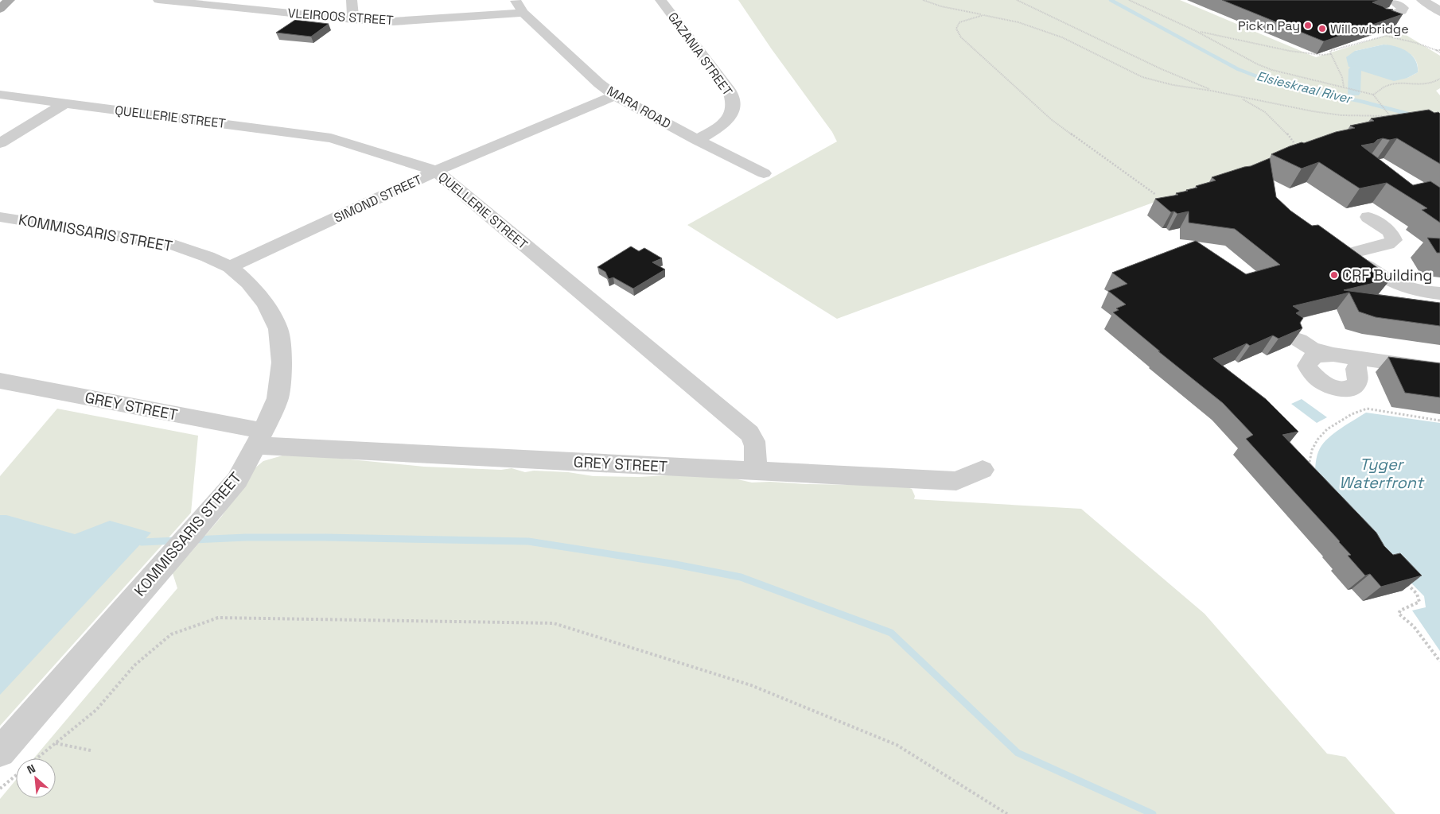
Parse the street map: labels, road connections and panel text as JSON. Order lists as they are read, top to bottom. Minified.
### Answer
{"streets":{"street":["VLEIROOS STREET","GAZANIA STREET","MARA ROAD","QUELLERIE STREET","SIMOND STREET","KOMMISSARIS STREET","GREY STREET"]},"crossings":[["VLEIROOS STREET","MARA ROAD"],["GAZANIA STREET","MARA ROAD"],["MARA ROAD","SIMOND STREET"],["QUELLERIE STREET","SIMOND STREET"],["QUELLERIE STREET","GREY STREET"],["SIMOND STREET","KOMMISSARIS STREET"],["KOMMISSARIS STREET","GREY STREET"]],"water":["Elsieskraal River","Tyger Waterfront"],"places":["Pick n Pay","Willowbridge","CRF Building"],"north":"top left"}
